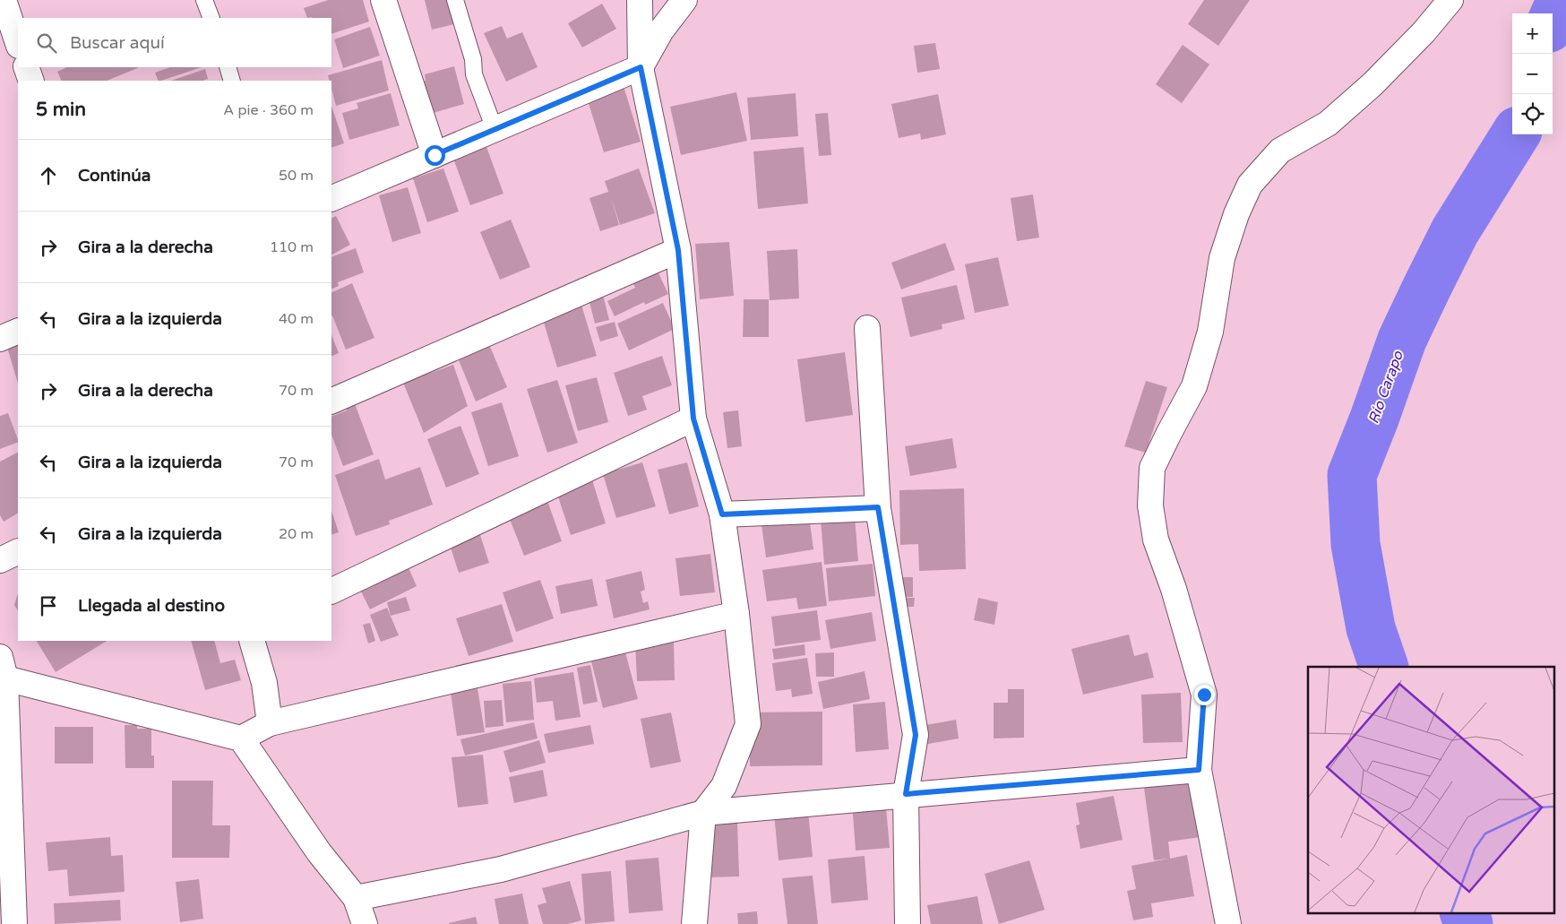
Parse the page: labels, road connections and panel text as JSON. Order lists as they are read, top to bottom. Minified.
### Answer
{"water":["Río Carapo"],"page":{"map_buttons":["+","−"],"search":"Buscar aquí","heading":["5 min","A pie · 360 m"],"list":[["Continúa","50 m"],["Gira a la derecha","110 m"],["Gira a la izquierda","40 m"],["Gira a la derecha","70 m"],["Gira a la izquierda","70 m"],["Gira a la izquierda","20 m"],"Llegada al destino"]}}
